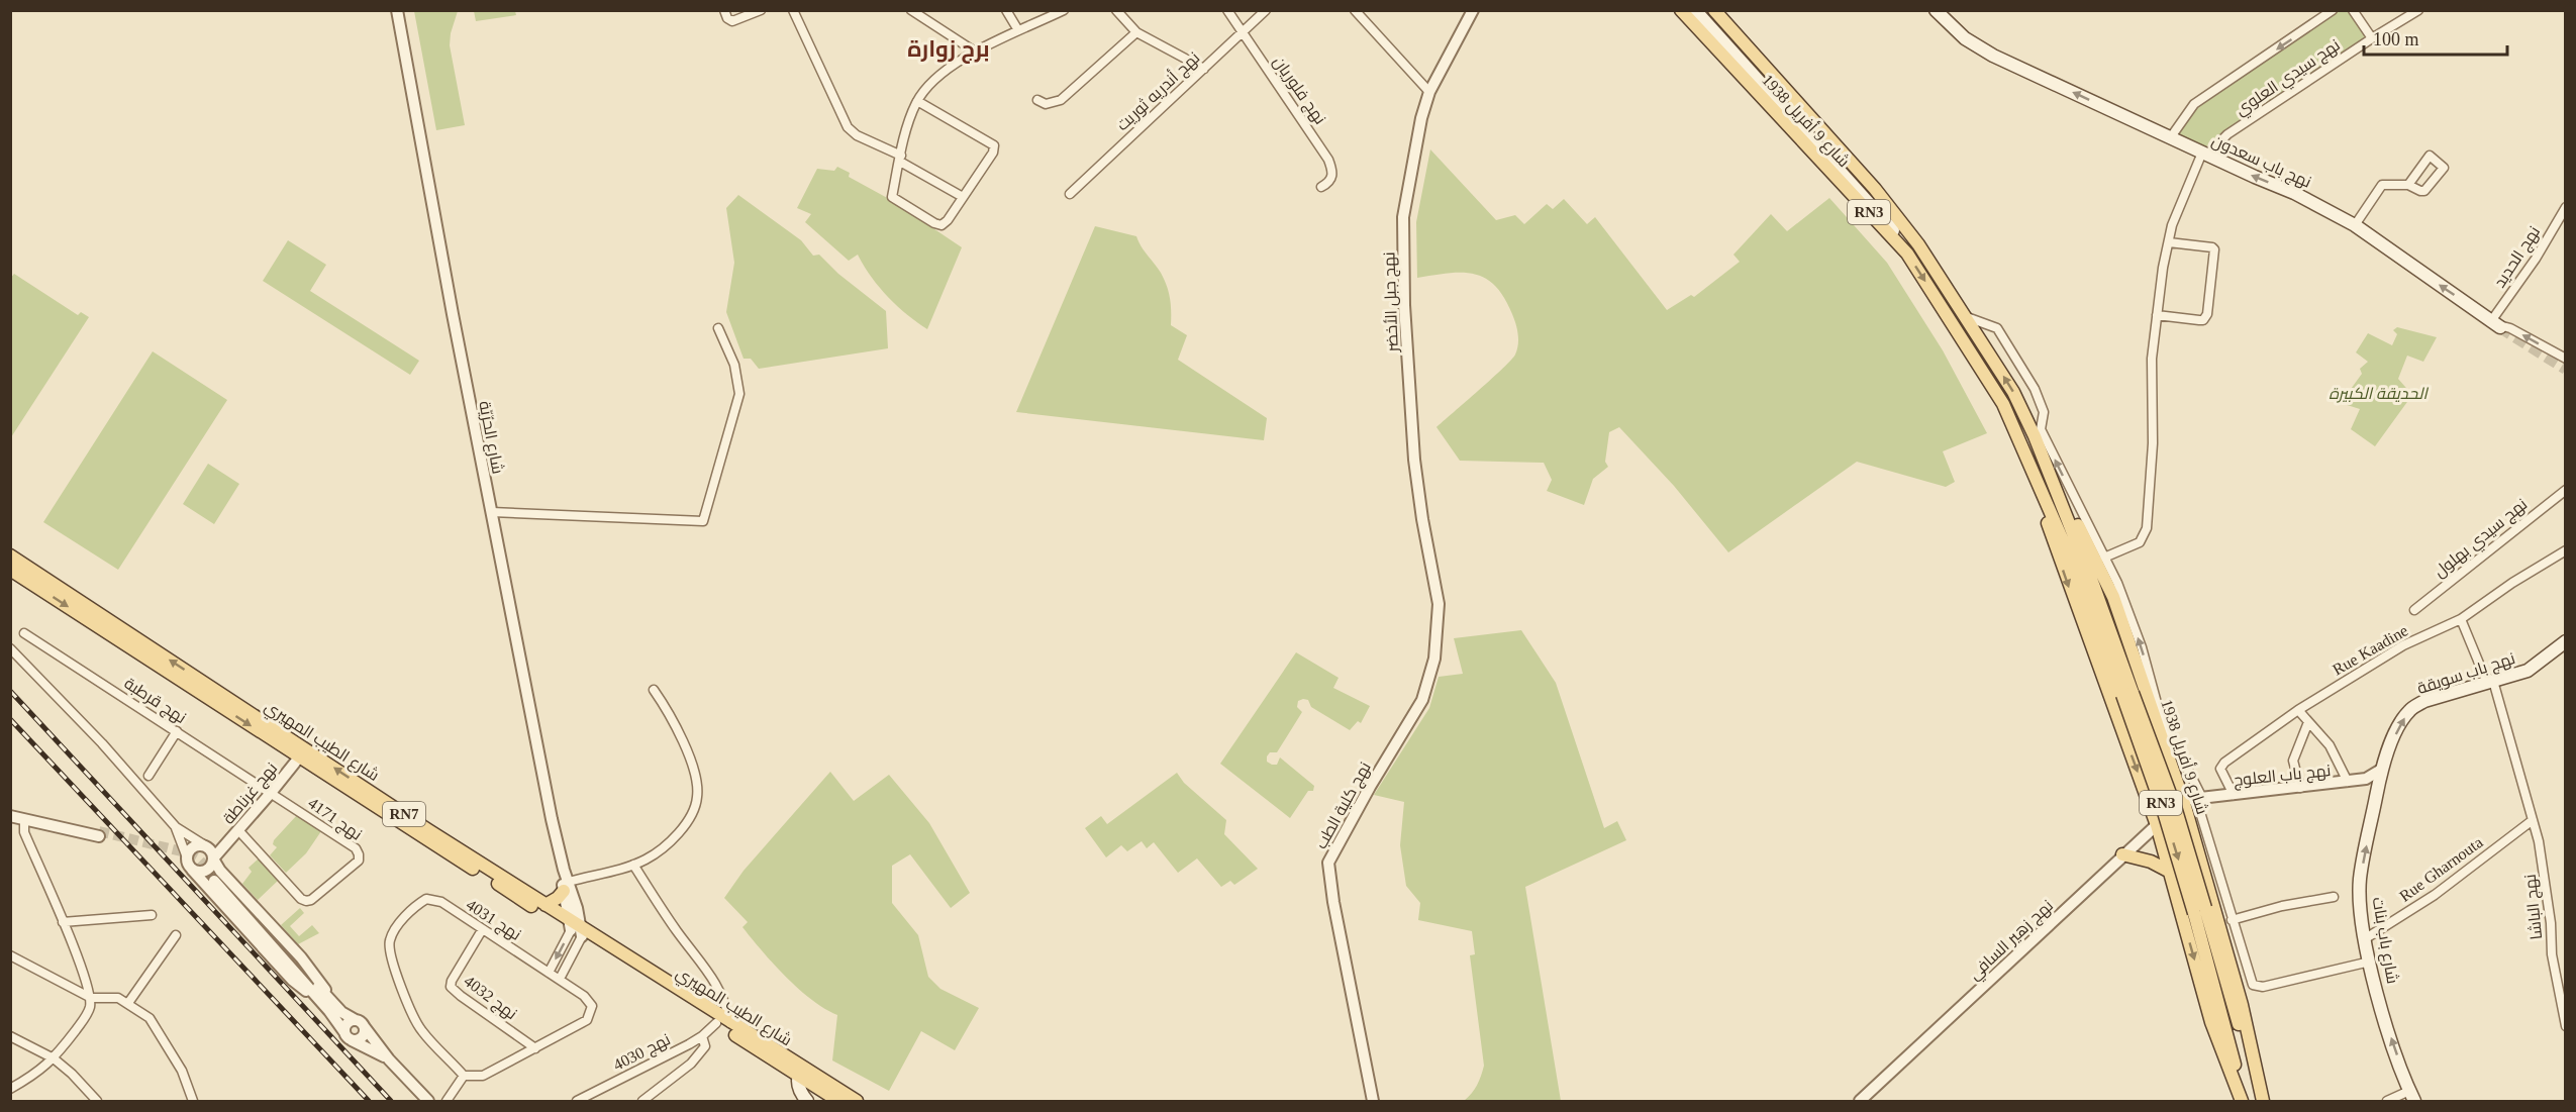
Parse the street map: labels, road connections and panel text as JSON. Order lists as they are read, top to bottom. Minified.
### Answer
{"streets":{"main road":["شارع 9 أفريل 1938","نهج باب سعدون","RN3","نهج باب سويقة","شارع الطيب المهيري","RN7","شارع باب بنات"],"street":["نهج سيدي العلوي","نهج فلوريان","نهج أندريه ثوريت","نهج الحديد","نهج جبل الأخضر","شارع الحرّيّة","نهج سيدي بهلول","Rue Kaadine","نهج قرطبة","نهج باب العلوج","نهج غرناطة","نهج كلية الطب","نهج 4171","Rue Gharnouta","نهج الباشا","نهج 4031","نهج زهير السافي","نهج 4032","نهج 4030"]},"crossings":[["نهج سيدي العلوي","نهج باب سعدون"],["نهج فلوريان","نهج أندريه ثوريت"],["شارع 9 أفريل 1938","نهج باب العلوج"],["شارع 9 أفريل 1938","نهج زهير السافي"],["نهج باب سعدون","نهج الحديد"],["نهج جبل الأخضر","نهج كلية الطب"],["شارع الحرّيّة","شارع الطيب المهيري"],["Rue Kaadine","نهج باب العلوج"],["Rue Kaadine","نهج الباشا"],["نهج باب سويقة","نهج باب العلوج"],["نهج باب سويقة","نهج الباشا"],["نهج باب سويقة","شارع باب بنات"],["نهج قرطبة","نهج غرناطة"],["نهج قرطبة","نهج 4171"],["شارع الطيب المهيري","نهج غرناطة"],["شارع الطيب المهيري","RN7"],["شارع الطيب المهيري","نهج 4030"],["نهج باب العلوج","نهج زهير السافي"],["نهج باب العلوج","شارع باب بنات"],["نهج غرناطة","نهج 4171"],["Rue Gharnouta","نهج الباشا"],["Rue Gharnouta","شارع باب بنات"],["نهج 4031","نهج 4032"]],"one_way":["نهج باب سعدون","نهج باب سويقة","شارع باب بنات"],"districts":["برج زوارة"],"parks":["الحديقة الكبيرة"],"scale_bar":"100 m"}
